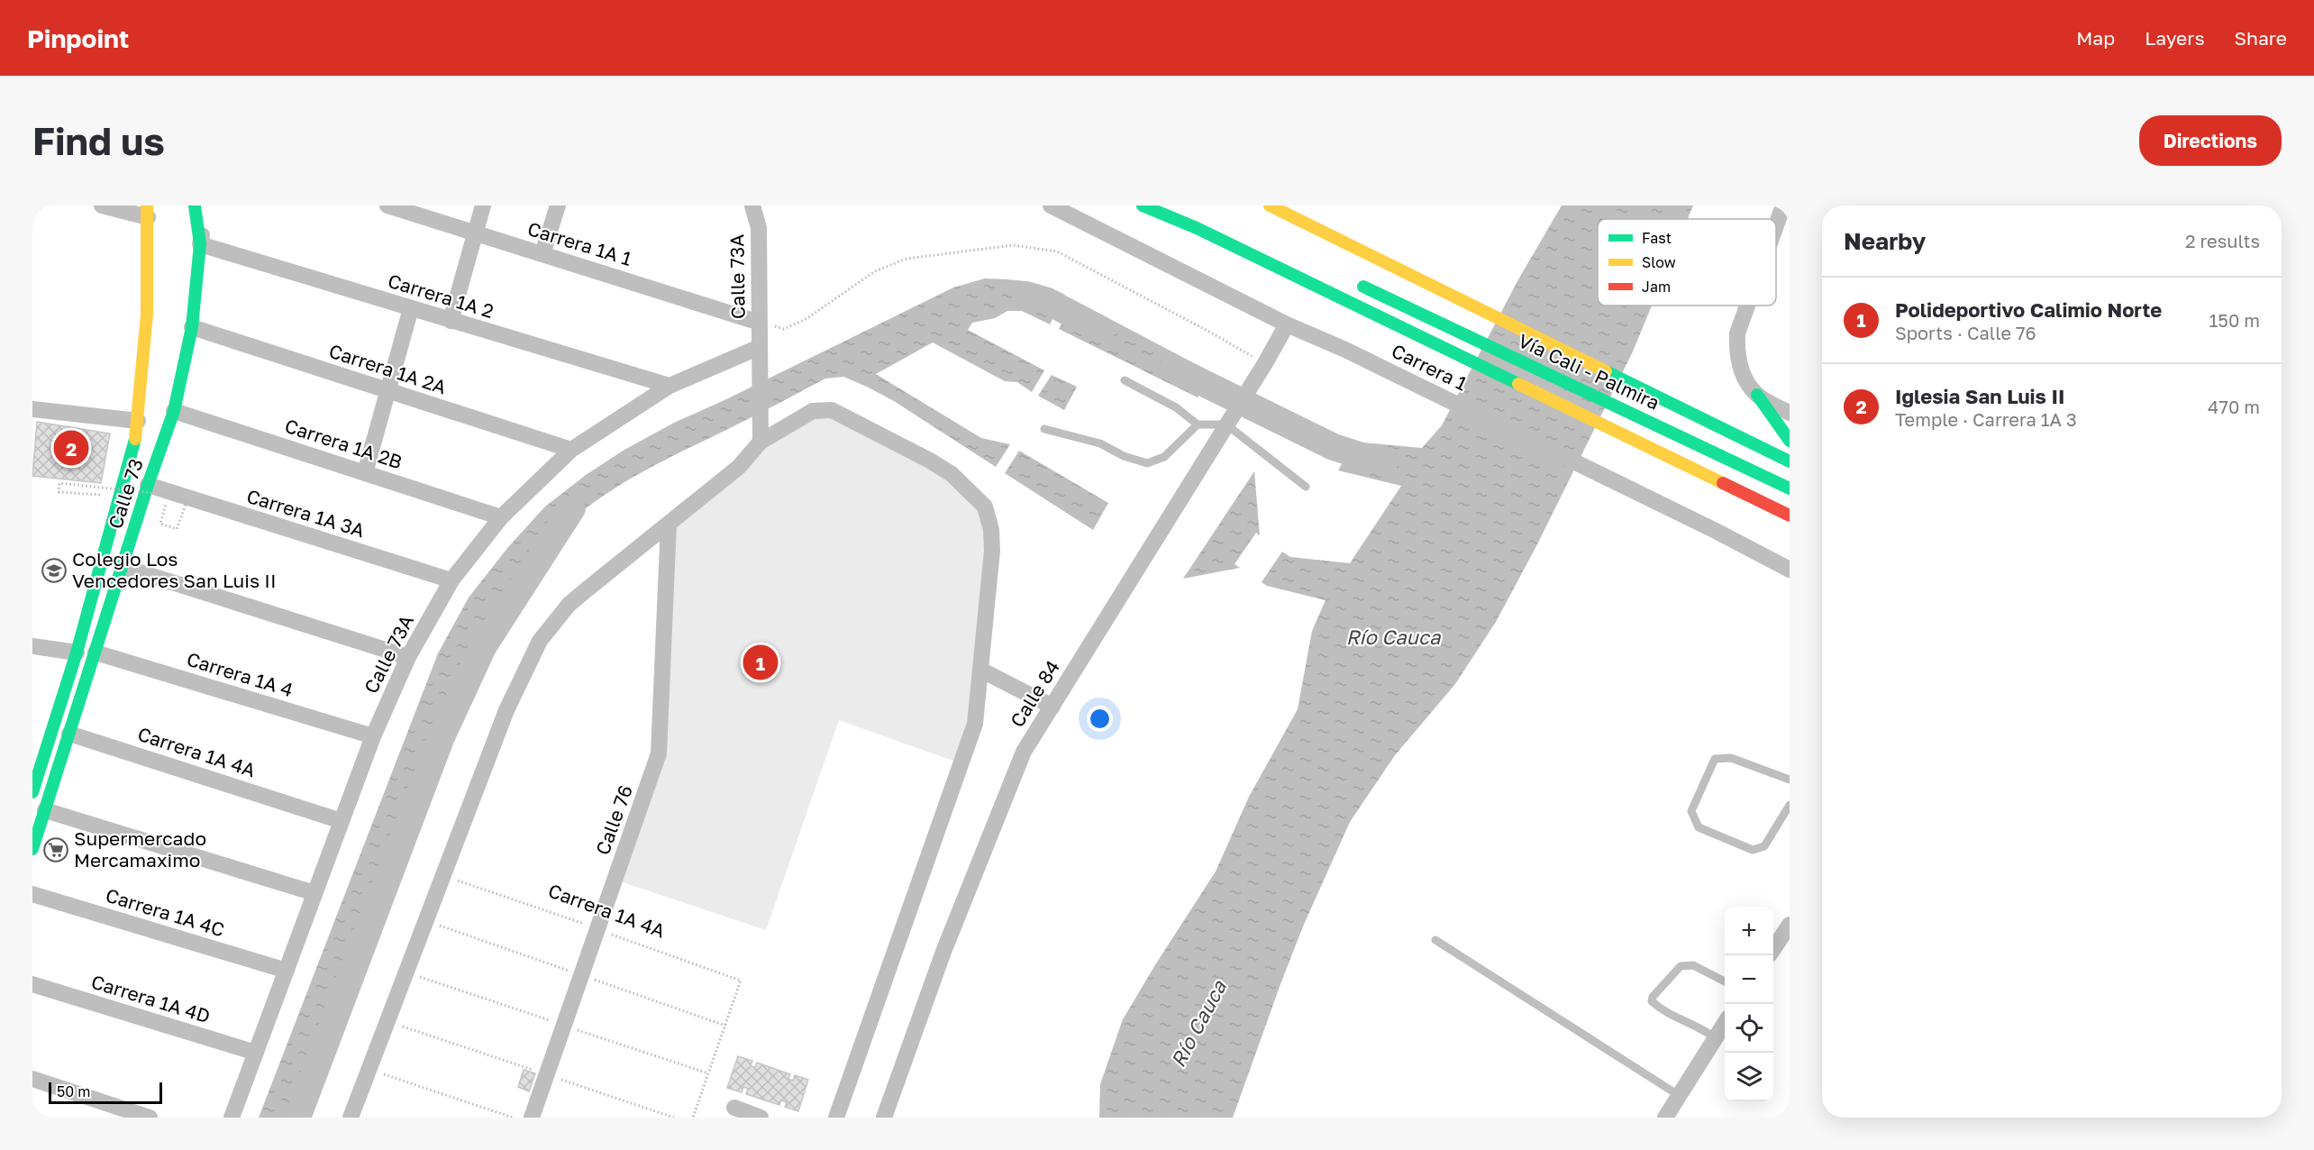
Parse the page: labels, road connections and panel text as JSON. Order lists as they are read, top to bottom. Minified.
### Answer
{"streets":{"main road":["Vía Cali - Palmira","Calle 73"],"street":["Carrera 1A 1","Calle 73A","Carrera 1A 2","Carrera 1","Carrera 1A 2A","Carrera 1A 2B","Carrera 1A 3A","Carrera 1A 4","Calle 84","Carrera 1A 4A","Calle 76","Carrera 1A 4C","Carrera 1A 4D"]},"crossings":[["Carrera 1A 1","Calle 73A"],["Calle 73A","Carrera 1A 2"],["Calle 73A","Carrera 1A 2A"],["Calle 73A","Carrera 1A 2B"],["Calle 73A","Carrera 1A 3A"],["Calle 73A","Carrera 1A 4"],["Calle 73A","Carrera 1A 4A"],["Calle 73A","Carrera 1A 4C"],["Calle 73A","Carrera 1A 4D"],["Carrera 1A 2","Calle 73"],["Carrera 1","Calle 84"],["Carrera 1A 2A","Calle 73"],["Carrera 1A 2B","Calle 73"],["Calle 73","Carrera 1A 3A"],["Calle 73","Carrera 1A 4"],["Calle 73","Carrera 1A 4A"],["Carrera 1A 4A","Calle 76"]],"water":["Río Cauca"],"places":{"school or university":["Colegio Los Vencedores San Luis II"],"supermarket":["Supermercado Mercamaximo"]},"legend":["Fast","Slow","Jam"],"scale_bar":"50 m","page":{"header":"Pinpoint","nav":["Map","Layers","Share"],"buttons":"Directions","title":"Find us","heading":["Nearby","2 results"],"list":[{"mark":"1","name":"Polideportivo Calimio Norte","note":"Sports · Calle 76","value":"150 m"},{"mark":"2","name":"Iglesia San Luis II","note":"Temple · Carrera 1A 3","value":"470 m"}],"pins":["2","1"],"map_buttons":["+","−"],"scale":"50 m"}}
